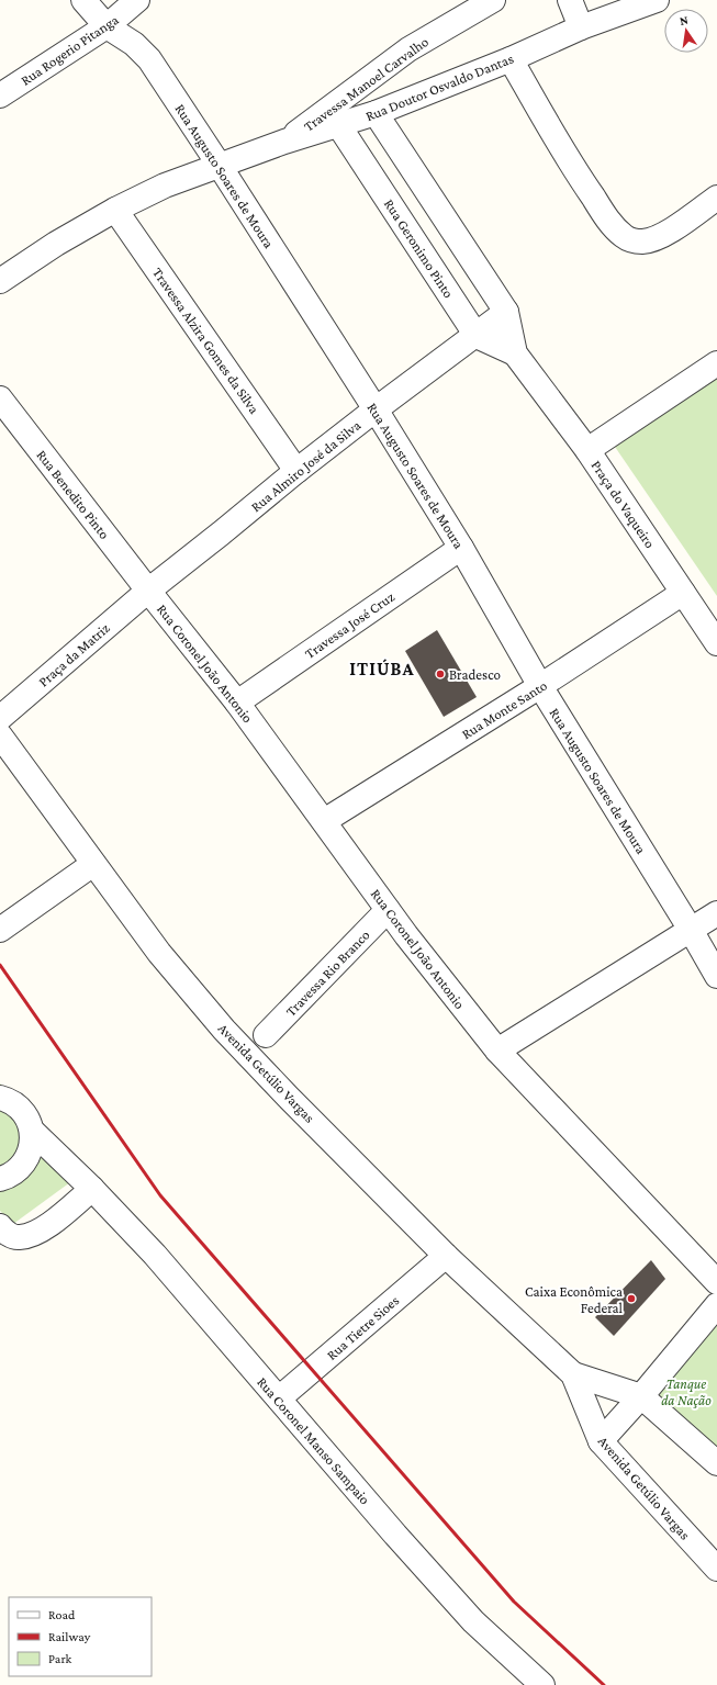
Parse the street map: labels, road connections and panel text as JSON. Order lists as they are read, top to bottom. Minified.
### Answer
{"streets":{"street":["Rua Rogerio Pitanga","Travessa Manoel Carvalho","Rua Doutor Osvaldo Dantas","Rua Augusto Soares de Moura","Rua Geronimo Pinto","Travessa Alzira Gomes da Silva","Rua Almiro José da Silva","Rua Benedito Pinto","Praça do Vaqueiro","Travessa José Cruz","Praça da Matriz","Rua Coronel João Antonio","Rua Monte Santo","Travessa Rio Branco","Avenida Getúlio Vargas","Rua Tietre Sioes","Rua Coronel Manso Sampaio"]},"crossings":[["Rua Rogerio Pitanga","Rua Augusto Soares de Moura"],["Travessa Manoel Carvalho","Rua Doutor Osvaldo Dantas"],["Rua Doutor Osvaldo Dantas","Rua Augusto Soares de Moura"],["Rua Doutor Osvaldo Dantas","Rua Geronimo Pinto"],["Rua Augusto Soares de Moura","Rua Almiro José da Silva"],["Rua Augusto Soares de Moura","Travessa José Cruz"],["Rua Augusto Soares de Moura","Rua Monte Santo"],["Rua Geronimo Pinto","Rua Almiro José da Silva"],["Travessa Alzira Gomes da Silva","Rua Almiro José da Silva"],["Rua Almiro José da Silva","Rua Benedito Pinto"],["Rua Almiro José da Silva","Praça da Matriz"],["Rua Almiro José da Silva","Rua Coronel João Antonio"],["Rua Benedito Pinto","Praça da Matriz"],["Rua Benedito Pinto","Rua Coronel João Antonio"],["Praça do Vaqueiro","Rua Monte Santo"],["Travessa José Cruz","Rua Coronel João Antonio"],["Praça da Matriz","Rua Coronel João Antonio"],["Rua Coronel João Antonio","Rua Monte Santo"],["Rua Coronel João Antonio","Travessa Rio Branco"],["Avenida Getúlio Vargas","Rua Tietre Sioes"],["Rua Tietre Sioes","Rua Coronel Manso Sampaio"]],"districts":["ITIÚBA"],"parks":["Tanque da Nação"],"places":["Bradesco","Caixa Econômica Federal"],"legend":["Road","Railway","Park"],"north":"top"}
